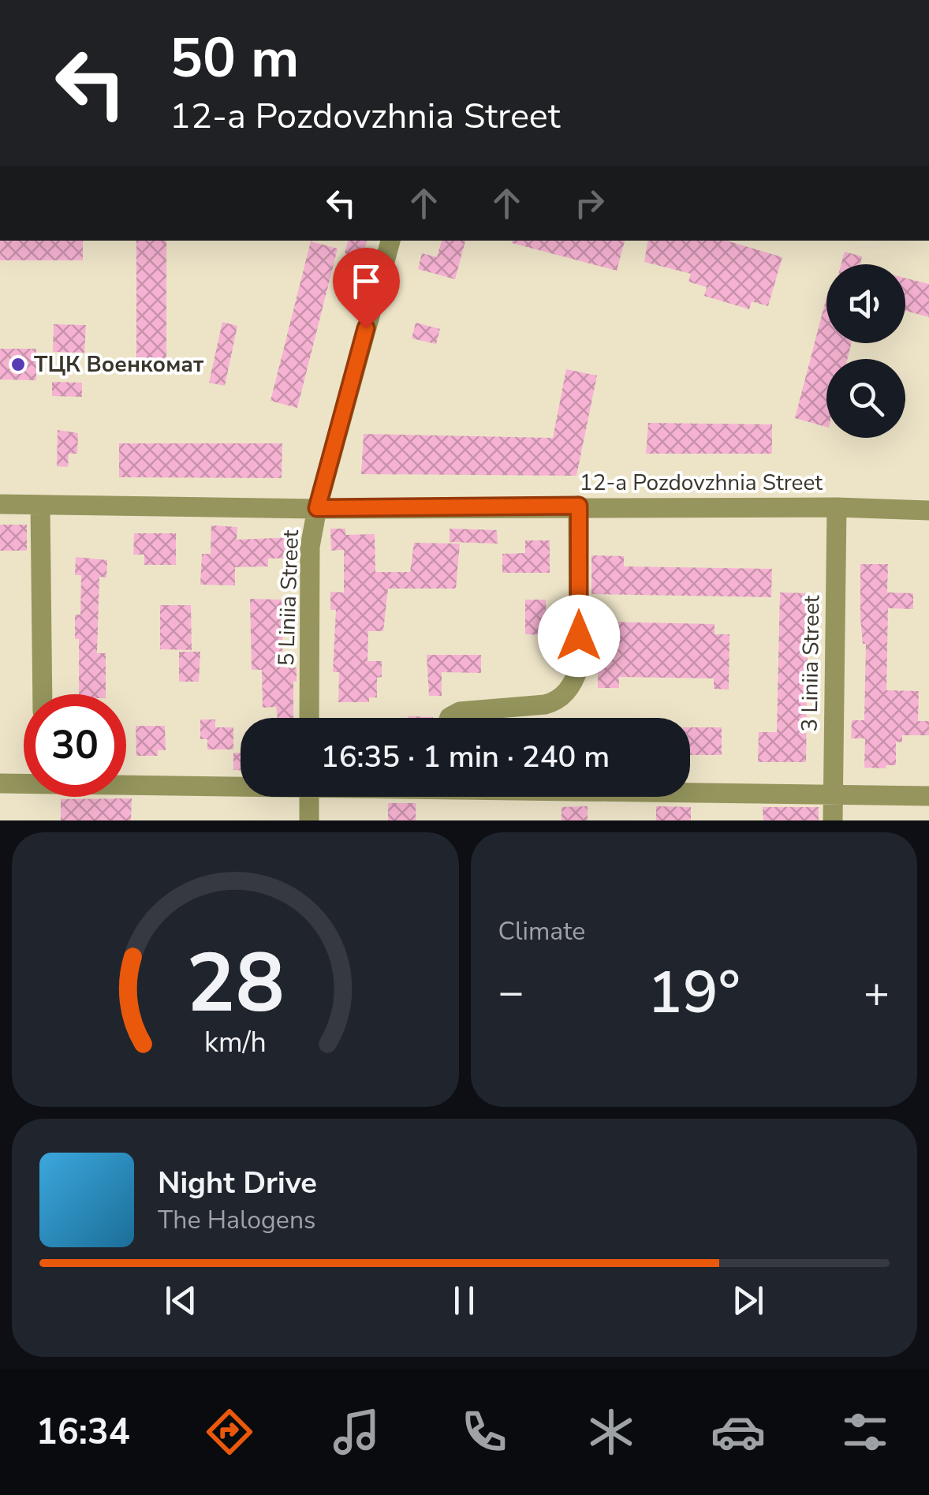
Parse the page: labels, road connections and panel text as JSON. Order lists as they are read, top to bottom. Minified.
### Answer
{"streets":{"street":["12-a Pozdovzhnia Street","5 Liniia Street","3 Liniia Street"]},"crossings":[["12-a Pozdovzhnia Street","5 Liniia Street"],["12-a Pozdovzhnia Street","3 Liniia Street"]],"places":["ТЦК Военкомат"],"page":{"turn":["50 m","12-a Pozdovzhnia Street"],"limit":"30","trip":"16:35 · 1 min · 240 m","tile":"Climate","heat":["−","19°","+"],"song":["Night Drive","The Halogens"],"tabs":"16:34","gauge":["28","km/h"]}}
